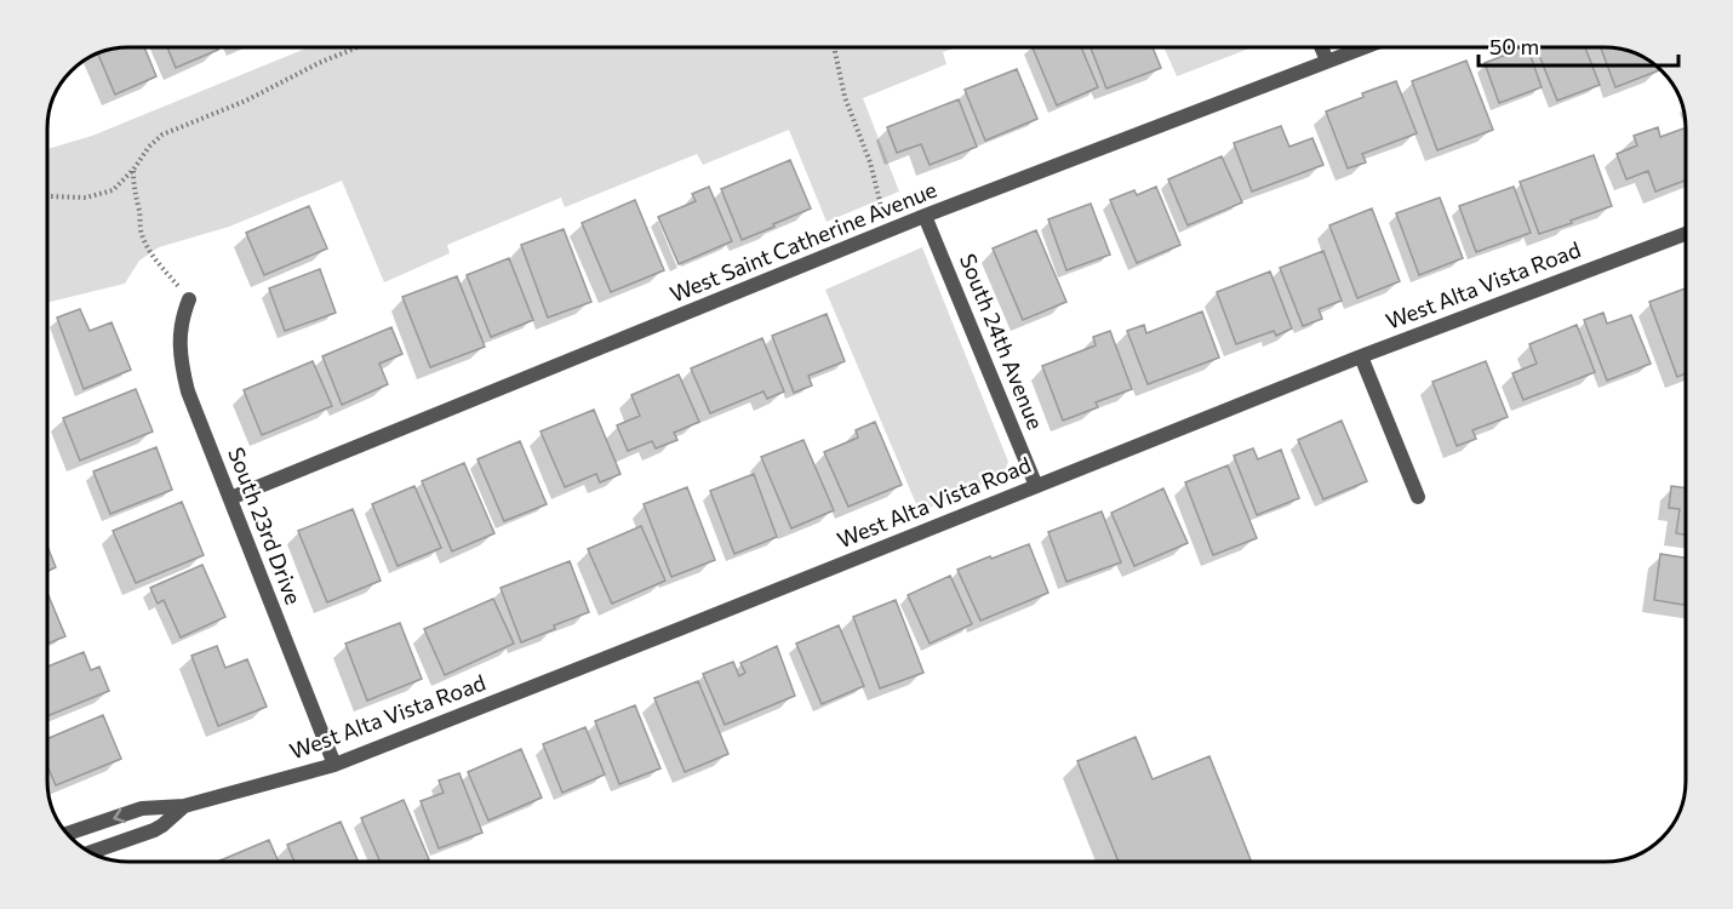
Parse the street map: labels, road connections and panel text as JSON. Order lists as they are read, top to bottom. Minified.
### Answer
{"streets":{"street":["West Saint Catherine Avenue","West Alta Vista Road","South 24th Avenue","South 23rd Drive"]},"crossings":[["West Saint Catherine Avenue","South 24th Avenue"],["West Saint Catherine Avenue","South 23rd Drive"],["West Alta Vista Road","South 24th Avenue"],["West Alta Vista Road","South 23rd Drive"]],"scale_bar":"50 m"}
